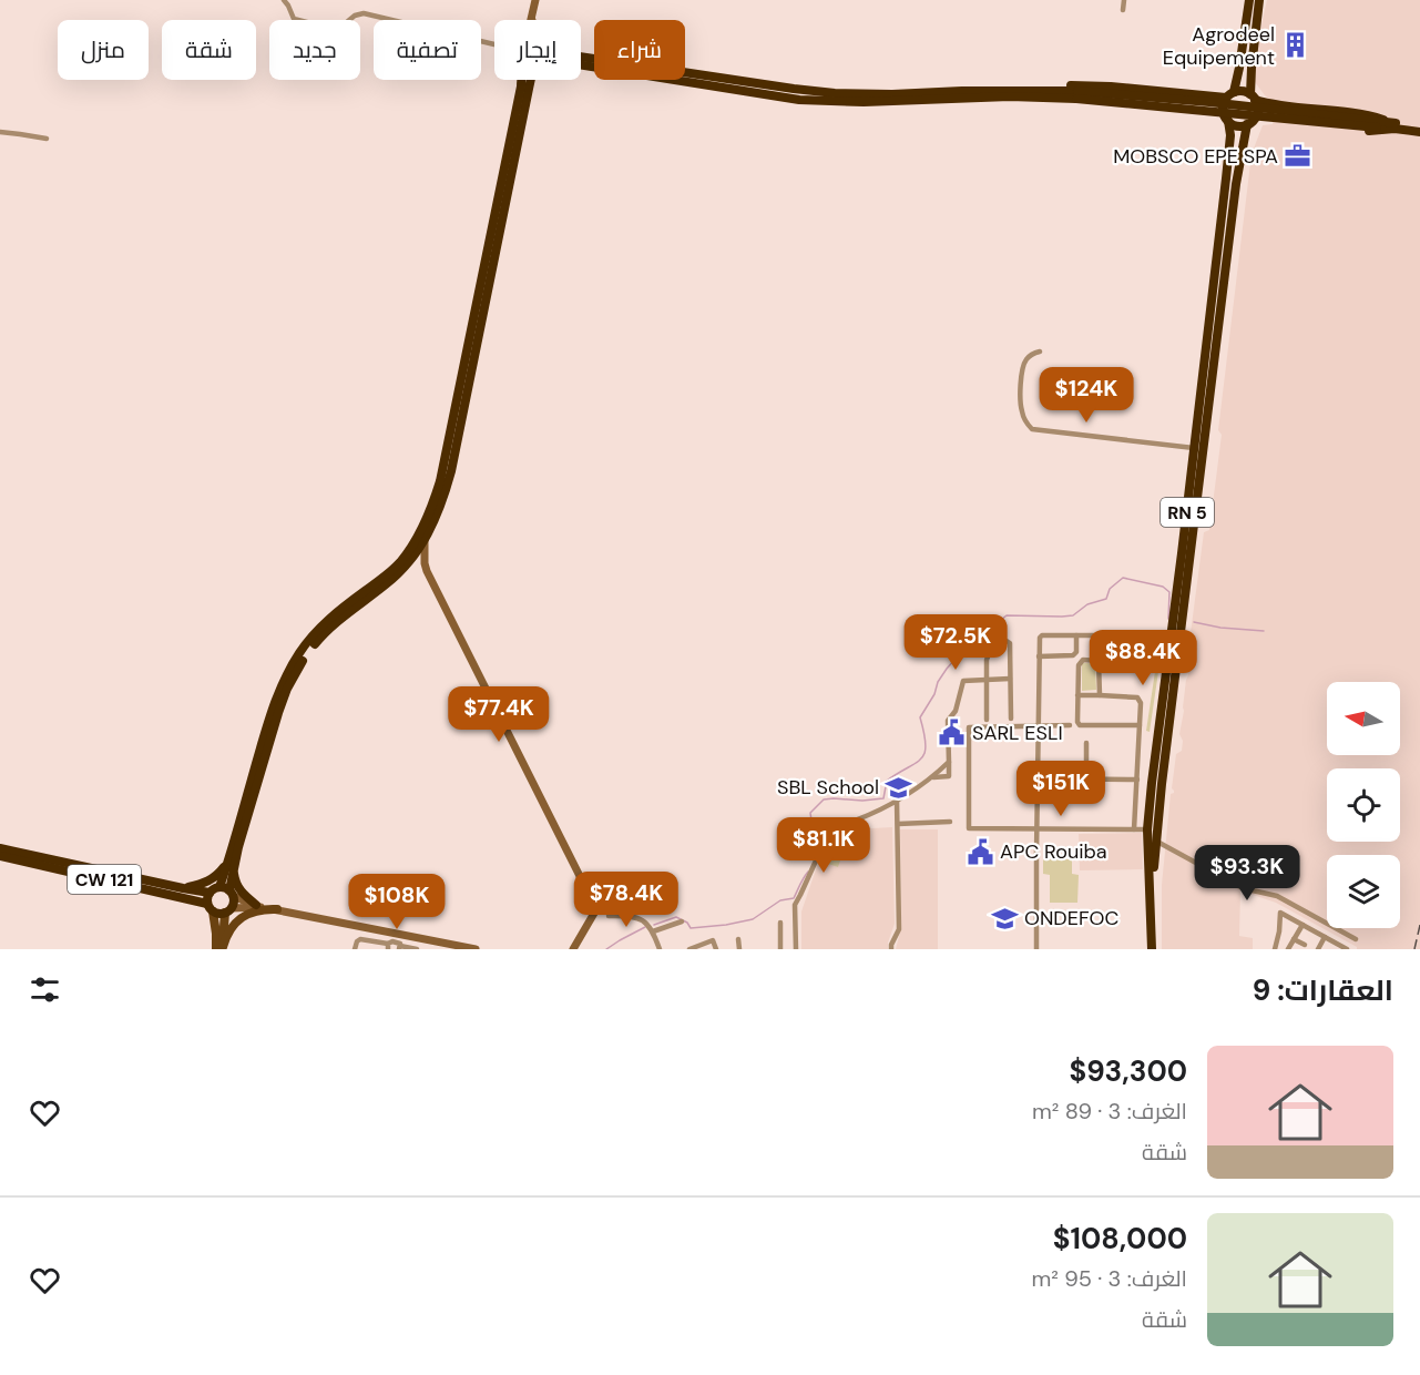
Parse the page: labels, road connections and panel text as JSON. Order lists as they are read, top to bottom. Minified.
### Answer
{"streets":{"highway":["RN 5","CW 121"]},"places":{"building":["Agrodeel Equipement"],"office":["MOBSCO EPE SPA"],"public building":["SARL ESLI","APC Rouiba"],"school or university":["SBL School","ONDEFOC"]},"north":"left","page":{"chip":["شراء","إيجار","تصفية","جديد","شقة","منزل"],"price":["$124K","$72.5K","$88.4K","$77.4K","$151K","$81.1K","$93.3K","$78.4K","$108K"],"heading":"العقارات: 9","list":[{"name":"$93,300","note":"الغرف: 3 · 89 m² · شقة"},{"name":"$108,000","note":"الغرف: 3 · 95 m² · شقة"}]}}
